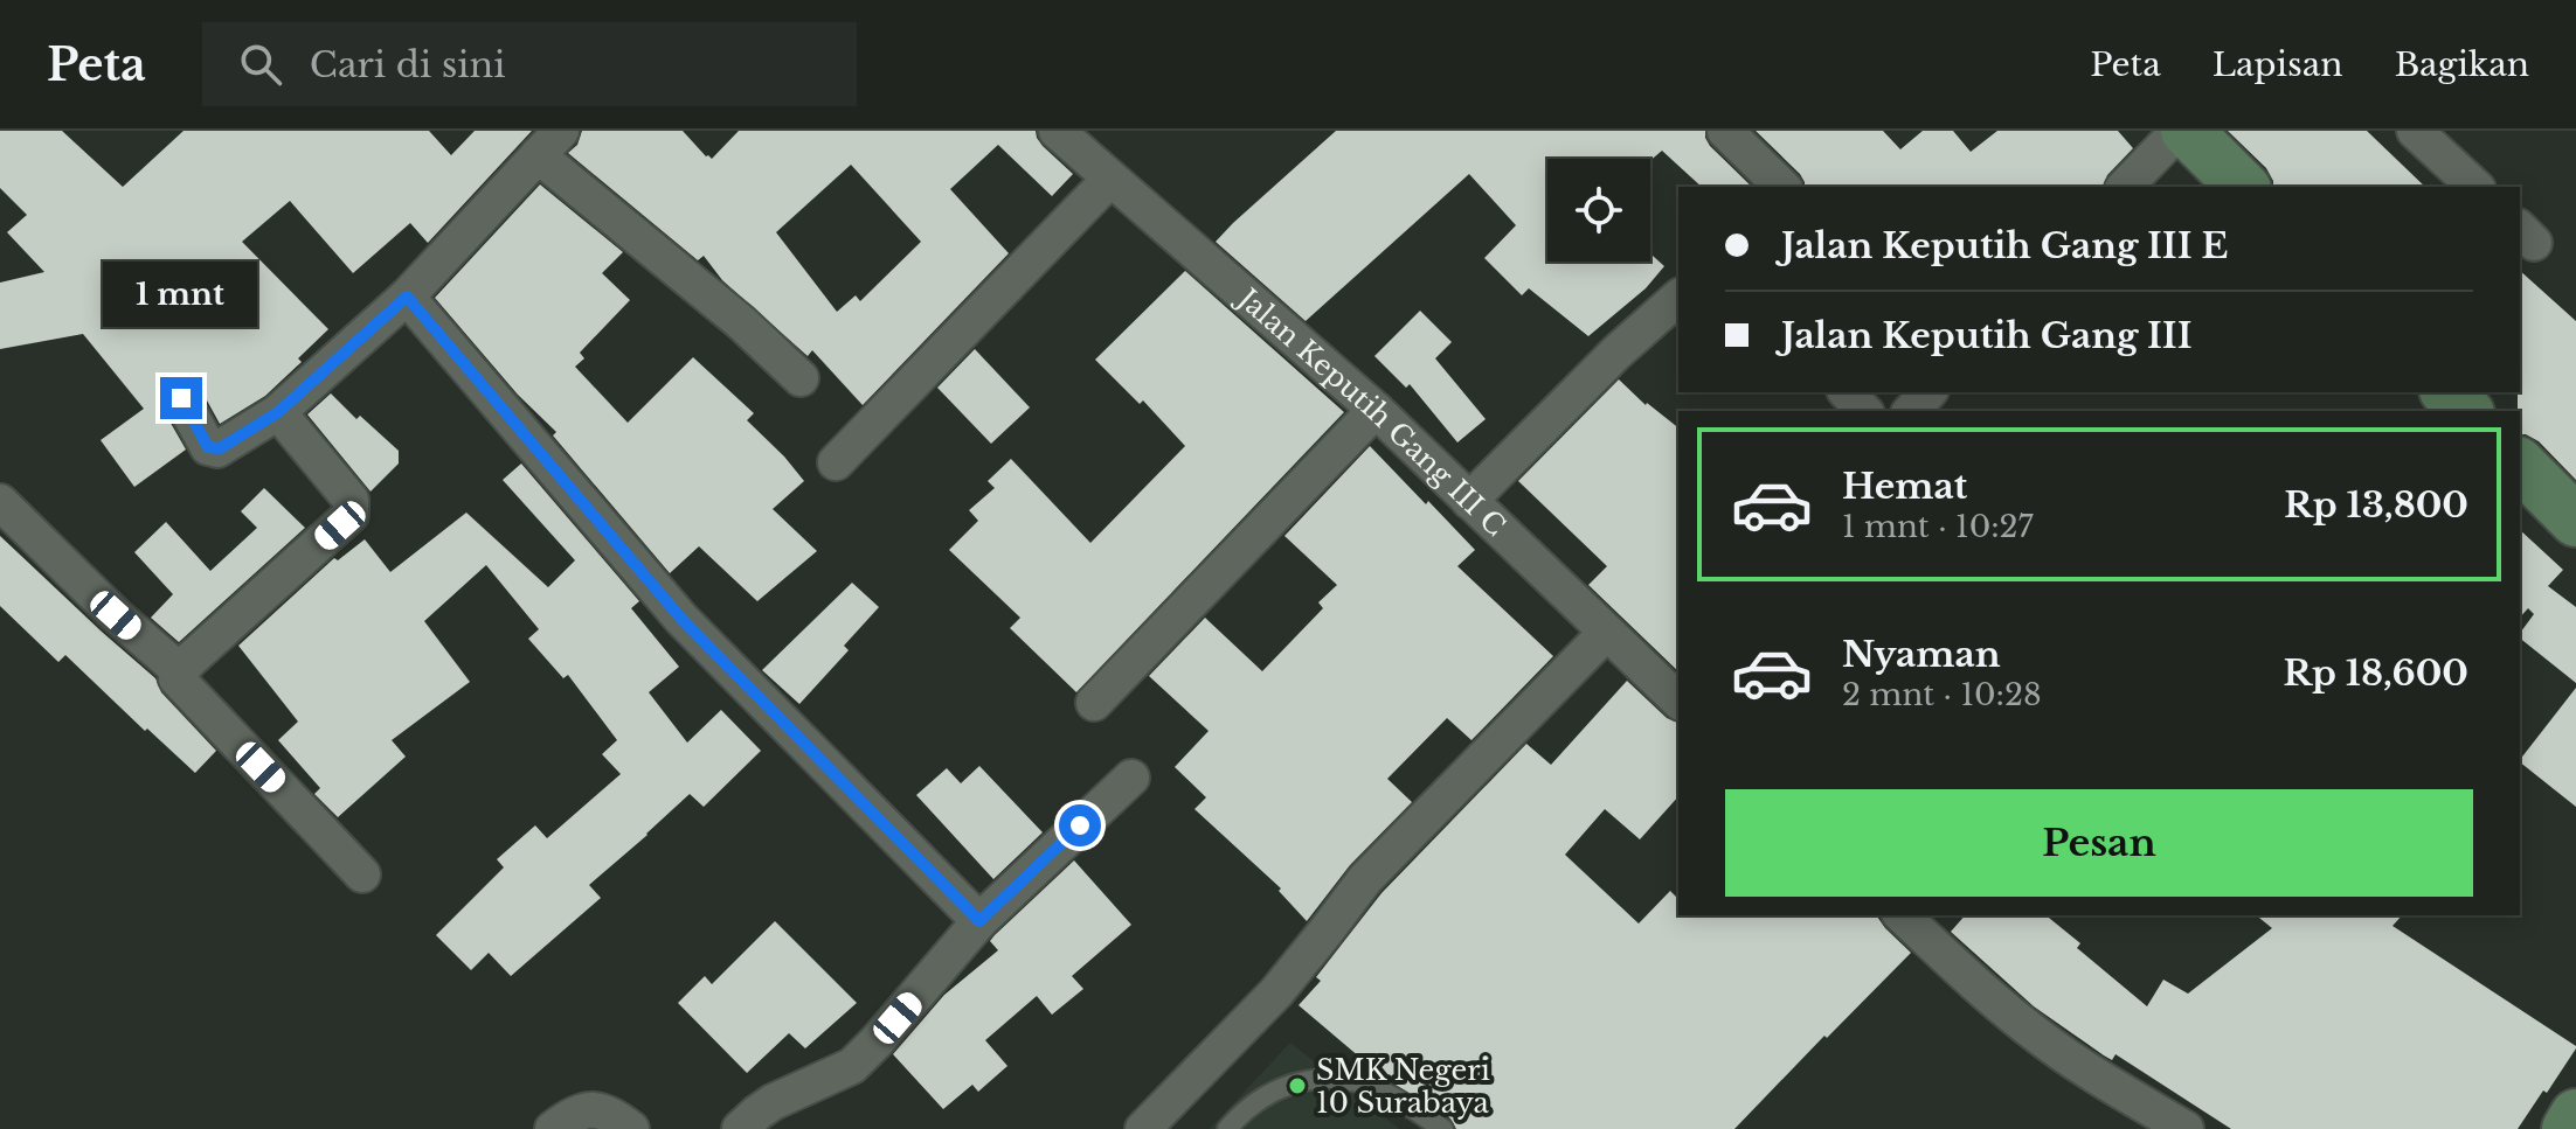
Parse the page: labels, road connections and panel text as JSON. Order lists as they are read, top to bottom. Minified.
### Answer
{"streets":{"street":["Jalan Keputih Gang III C"]},"places":["SMK Negeri 10 Surabaya"],"page":{"header":"Peta","search":"Cari di sini","nav":["Peta","Lapisan","Bagikan"],"banner":["Jalan Keputih Gang III E","Jalan Keputih Gang III"],"bubble":"1 mnt","list":[{"name":"Hemat","note":"1 mnt · 10:27","value":"Rp 13,800"},{"name":"Nyaman","note":"2 mnt · 10:28","value":"Rp 18,600"}],"buttons":"Pesan"}}
